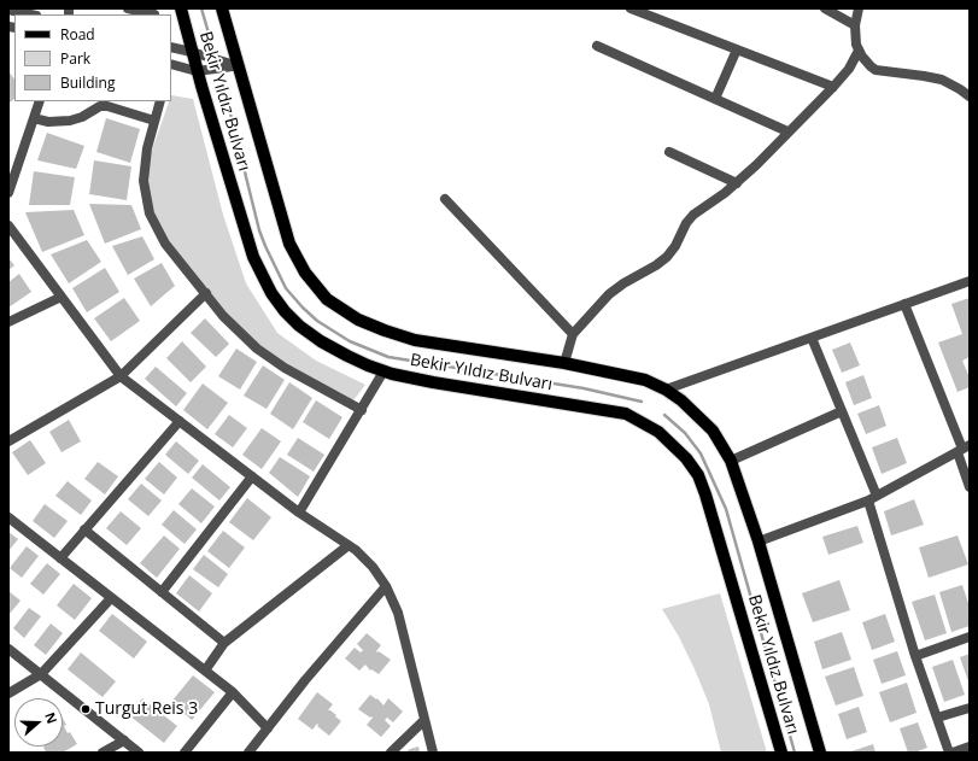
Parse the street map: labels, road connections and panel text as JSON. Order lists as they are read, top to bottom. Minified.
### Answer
{"streets":{"main road":["Bekir Yıldız Bulvarı"]},"places":["Turgut Reis 3"],"legend":["Road","Park","Building"],"north":"right"}
